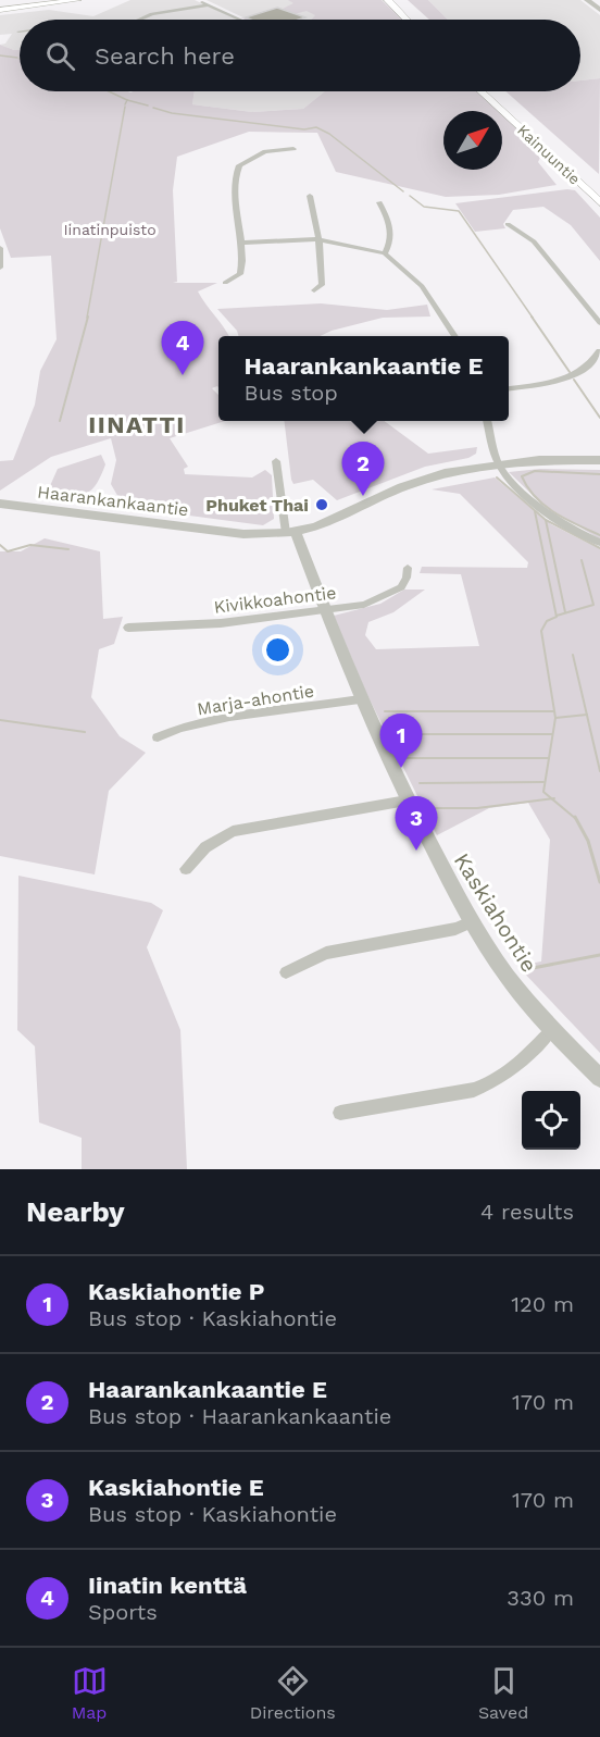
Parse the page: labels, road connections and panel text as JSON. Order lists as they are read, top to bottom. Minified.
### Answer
{"streets":{"highway":["Kainuuntie"],"street":["Haarankankaantie","Kivikkoahontie","Marja-ahontie","Kaskiahontie"]},"crossings":[["Haarankankaantie","Kaskiahontie"],["Kivikkoahontie","Kaskiahontie"],["Marja-ahontie","Kaskiahontie"]],"districts":["IINATTI"],"parks":["Iinatinpuisto"],"places":["Phuket Thai"],"north":"top right","page":{"search":"Search here","pins":["4","2","1","3"],"popup":["Haarankankaantie E","Bus stop"],"heading":["Nearby","4 results"],"list":[{"mark":"1","name":"Kaskiahontie P","note":"Bus stop · Kaskiahontie","value":"120 m"},{"mark":"2","name":"Haarankankaantie E","note":"Bus stop · Haarankankaantie","value":"170 m"},{"mark":"3","name":"Kaskiahontie E","note":"Bus stop · Kaskiahontie","value":"170 m"},{"mark":"4","name":"Iinatin kenttä","note":"Sports","value":"330 m"}],"nav":["Map","Directions","Saved"]}}
